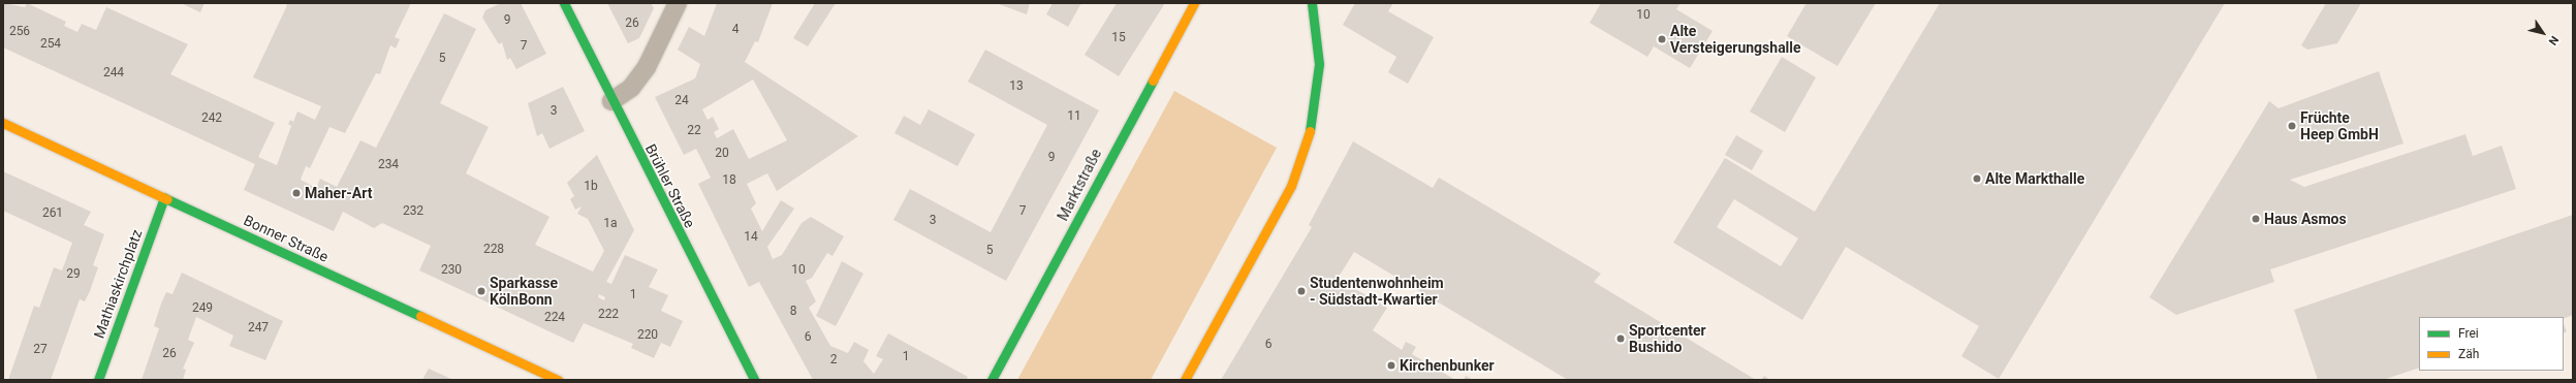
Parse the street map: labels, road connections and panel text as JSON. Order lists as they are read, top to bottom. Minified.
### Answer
{"streets":{"street":["Marktstraße","Brühler Straße","Bonner Straße","Mathiaskirchplatz"]},"crossings":[["Bonner Straße","Mathiaskirchplatz"]],"places":["Alte Versteigerungshalle","Früchte Heep GmbH","Alte Markthalle","Maher-Art","Haus Asmos","Sparkasse KölnBonn","Studentenwohnheim - Südstadt-Kwartier","Sportcenter Bushido","Kirchenbunker"],"house_numbers":["10","9","26","4","256","15","254","7","5","244","13","24","3","11","242","22","20","9","234","18","1b","232","7","261","3","1a","14","228","5","230","10","29","1","249","8","222","224","247","220","6","6","27","26","1","2"],"legend":["Frei","Zäh"],"north":"bottom right"}
